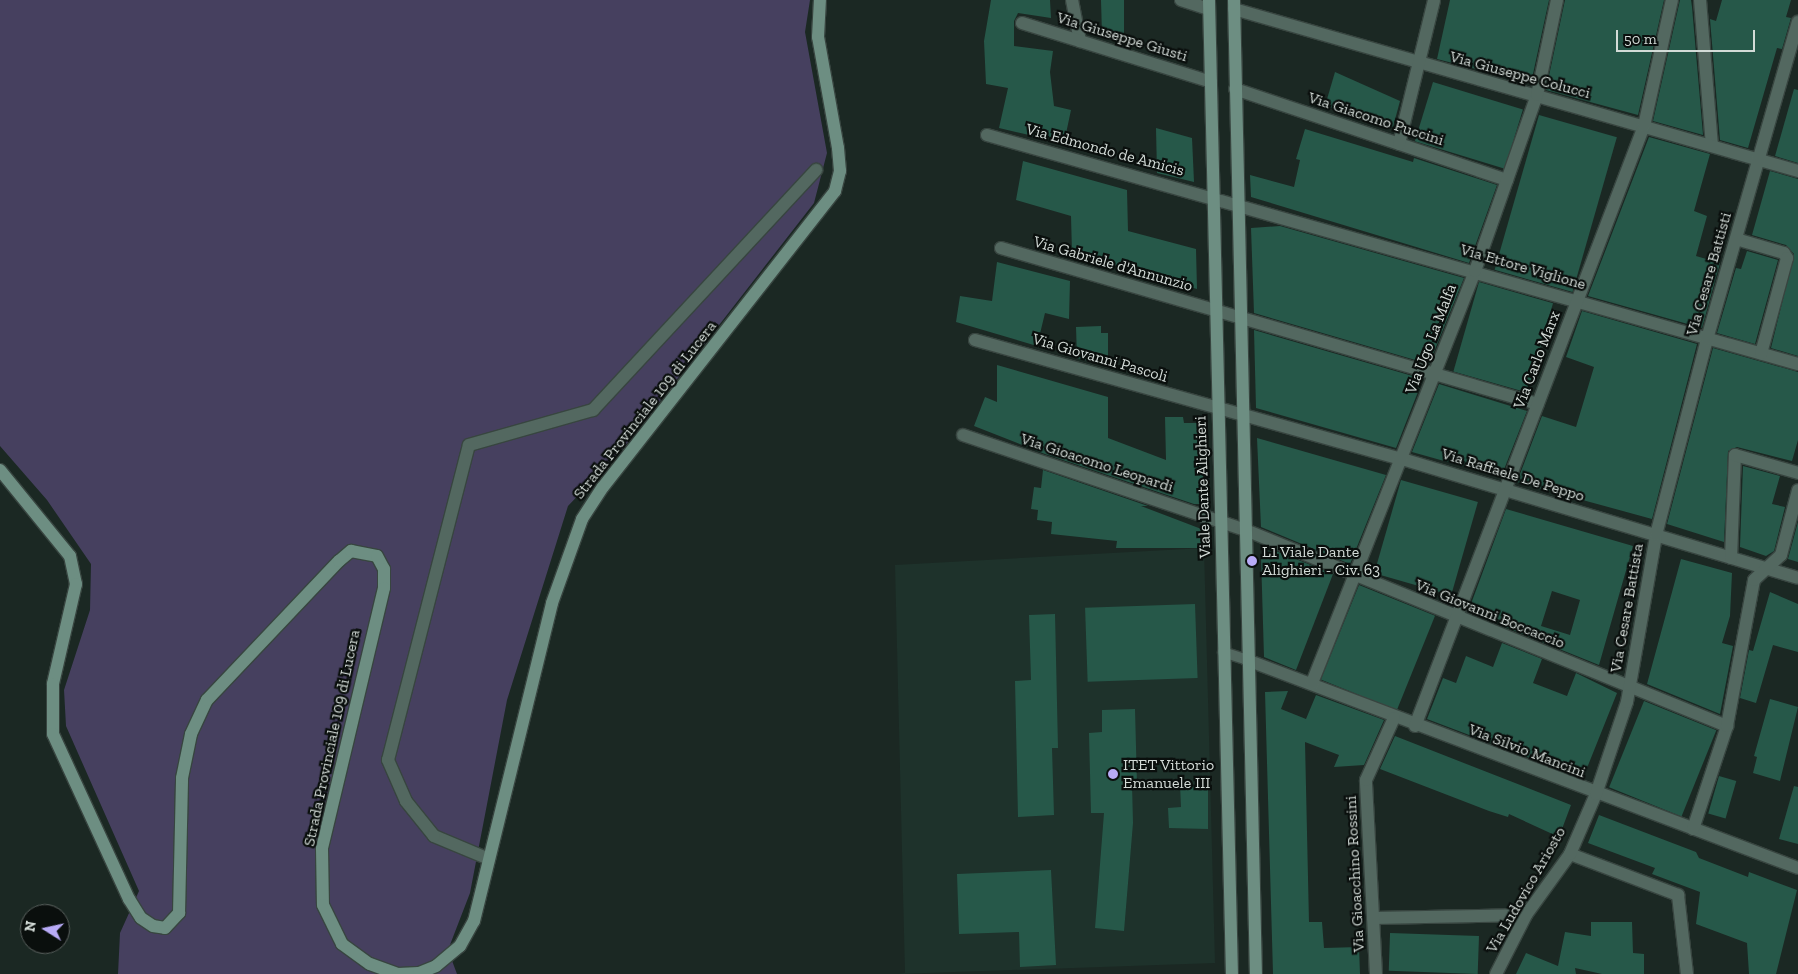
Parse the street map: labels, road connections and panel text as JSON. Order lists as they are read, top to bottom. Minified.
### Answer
{"streets":{"main road":["Strada Provinciale 109 di Lucera","Viale Dante Alighieri"],"street":["Via Giuseppe Giusti","Via Giuseppe Colucci","Via Giacomo Puccini","Via Edmondo de Amicis","Via Gabriele d'Annunzio","Via Ettore Viglione","Via Cesare Battisti","Via Ugo La Malfa","Via Giovanni Pascoli","Via Carlo Marx","Via Gioacomo Leopardi","Via Raffaele De Peppo","Via Cesare Battista","Via Giovanni Boccaccio","Via Silvio Mancini","Via Gioacchino Rossini","Via Ludovico Ariosto"]},"crossings":[["Via Giuseppe Giusti","Viale Dante Alighieri"],["Via Giuseppe Colucci","Via Cesare Battisti"],["Via Giuseppe Colucci","Via Ugo La Malfa"],["Via Giuseppe Colucci","Via Carlo Marx"],["Via Giacomo Puccini","Via Ugo La Malfa"],["Via Edmondo de Amicis","Via Ettore Viglione"],["Via Edmondo de Amicis","Viale Dante Alighieri"],["Via Gabriele d'Annunzio","Via Ugo La Malfa"],["Via Gabriele d'Annunzio","Via Carlo Marx"],["Via Gabriele d'Annunzio","Viale Dante Alighieri"],["Via Ettore Viglione","Via Cesare Battisti"],["Via Ettore Viglione","Via Ugo La Malfa"],["Via Ettore Viglione","Via Carlo Marx"],["Via Cesare Battisti","Via Raffaele De Peppo"],["Via Cesare Battisti","Via Cesare Battista"],["Via Ugo La Malfa","Via Raffaele De Peppo"],["Via Ugo La Malfa","Via Giovanni Boccaccio"],["Via Ugo La Malfa","Via Silvio Mancini"],["Via Giovanni Pascoli","Via Raffaele De Peppo"],["Via Giovanni Pascoli","Viale Dante Alighieri"],["Via Carlo Marx","Via Raffaele De Peppo"],["Via Carlo Marx","Via Giovanni Boccaccio"],["Via Carlo Marx","Via Silvio Mancini"],["Via Gioacomo Leopardi","Viale Dante Alighieri"],["Via Gioacomo Leopardi","Via Giovanni Boccaccio"],["Via Raffaele De Peppo","Viale Dante Alighieri"],["Via Raffaele De Peppo","Via Cesare Battista"],["Via Cesare Battista","Via Giovanni Boccaccio"],["Via Cesare Battista","Via Silvio Mancini"],["Via Cesare Battista","Via Ludovico Ariosto"],["Via Silvio Mancini","Via Gioacchino Rossini"],["Via Silvio Mancini","Via Ludovico Ariosto"]],"places":["L1 Viale Dante Alighieri - Civ. 63","ITET Vittorio Emanuele III"],"scale_bar":"50 m","north":"left"}
